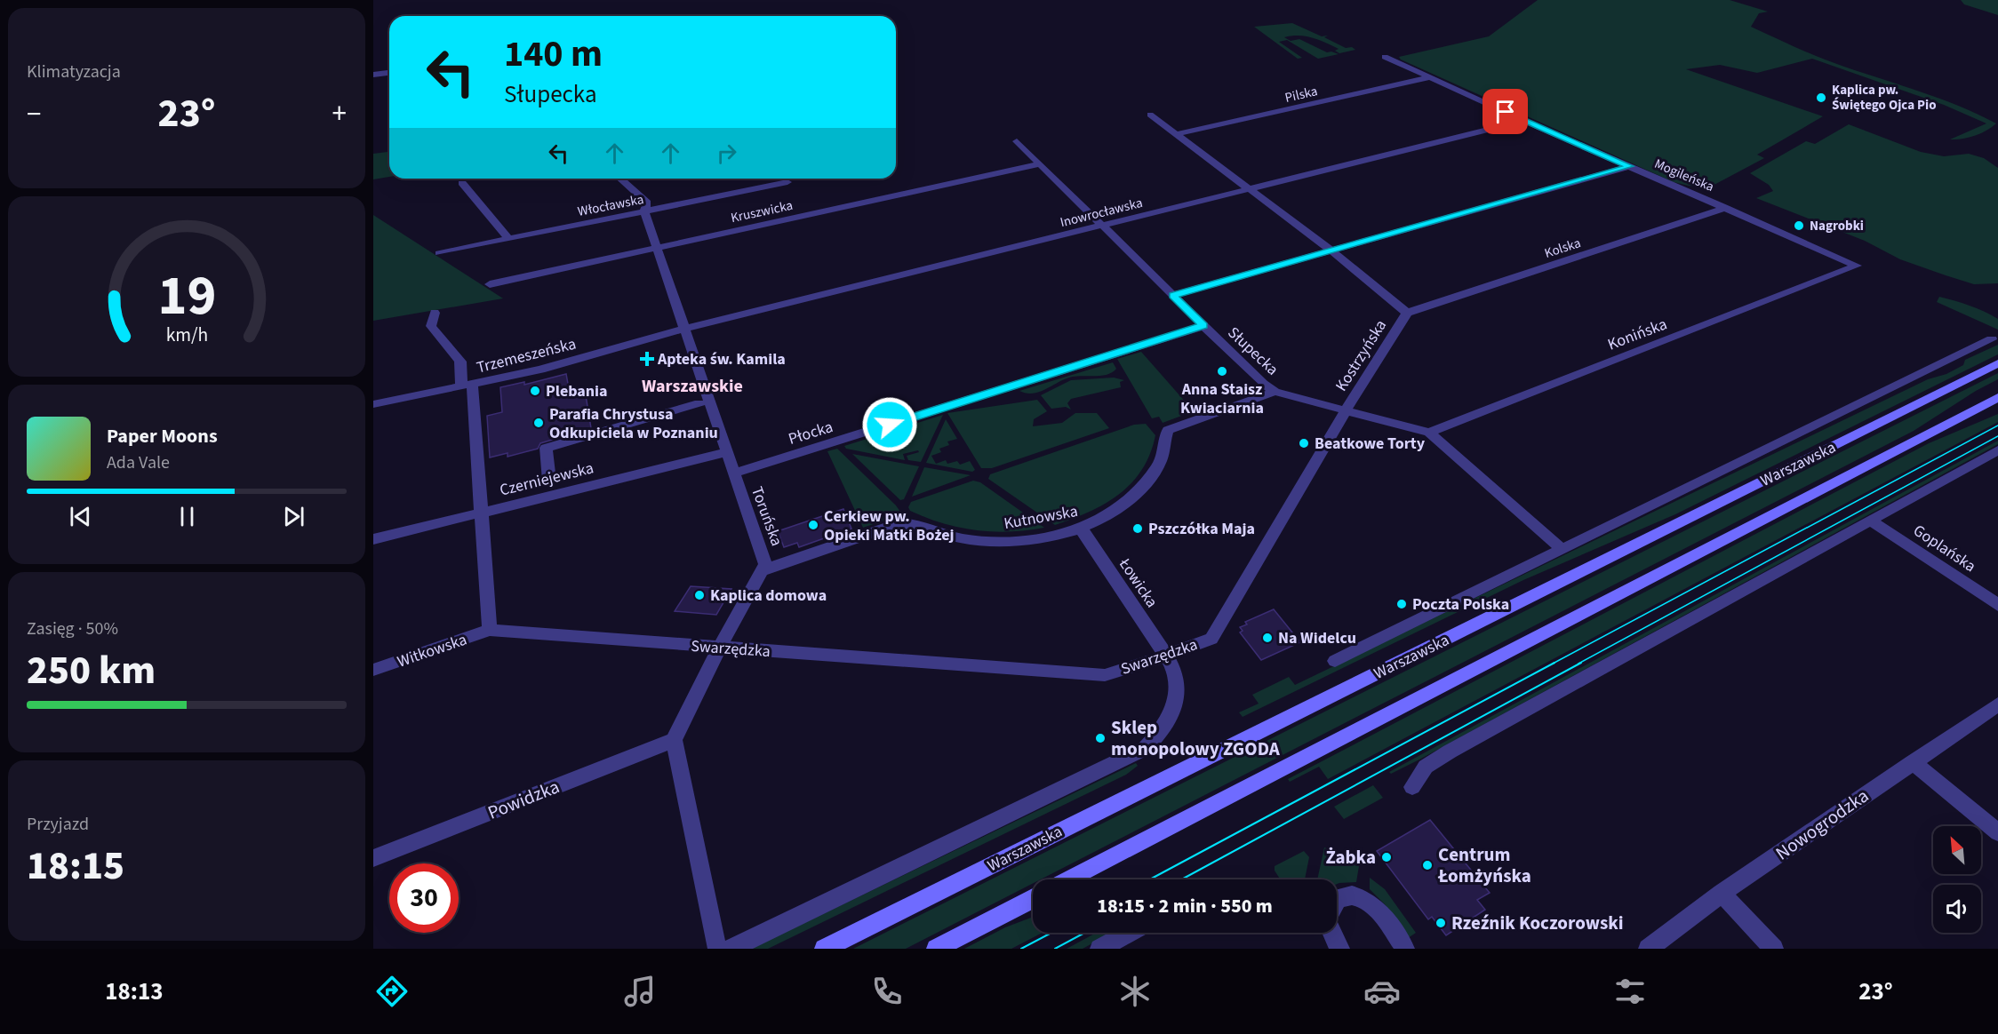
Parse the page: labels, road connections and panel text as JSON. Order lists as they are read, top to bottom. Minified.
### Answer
{"streets":{"main road":["Warszawska"],"street":["Pilska","Mogileńska","Włocławska","Kruszwicka","Inowrocławska","Kolska","Konińska","Słupecka","Trzemeszeńska","Kostrzyńska","Płocka","Czerniejewska","Toruńska","Kutnowska","Goplańska","Łowicka","Swarzędzka","Witkowska","Powidzka","Nowogrodzka"]},"crossings":[["Pilska","Mogileńska"],["Pilska","Kostrzyńska"],["Mogileńska","Inowrocławska"],["Mogileńska","Kolska"],["Mogileńska","Konińska"],["Włocławska","Toruńska"],["Kruszwicka","Słupecka"],["Kruszwicka","Toruńska"],["Inowrocławska","Słupecka"],["Inowrocławska","Trzemeszeńska"],["Inowrocławska","Kostrzyńska"],["Inowrocławska","Toruńska"],["Kolska","Kostrzyńska"],["Konińska","Słupecka"],["Słupecka","Kostrzyńska"],["Słupecka","Płocka"],["Słupecka","Warszawska"],["Słupecka","Kutnowska"],["Trzemeszeńska","Toruńska"],["Kostrzyńska","Swarzędzka"],["Płocka","Toruńska"],["Czerniejewska","Toruńska"],["Toruńska","Kutnowska"],["Toruńska","Swarzędzka"],["Toruńska","Powidzka"],["Kutnowska","Łowicka"],["Łowicka","Swarzędzka"],["Swarzędzka","Witkowska"]],"districts":["Warszawskie"],"places":{"other":["Kaplica pw. Świętego Ojca Pio","Nagrobki","Anna Staisz Kwiaciarnia","Plebania","Parafia Chrystusa Odkupiciela w Poznaniu","Beatkowe Torty","Cerkiew pw. Opieki Matki Bożej","Pszczółka Maja","Kaplica domowa","Poczta Polska","Na Widelcu","Sklep monopolowy ZGODA","Żabka","Centrum Łomżyńska","Rzeźnik Koczorowski"],"health":["Apteka św. Kamila"]},"north":"top left","page":{"tile":["Klimatyzacja",["Zasięg · 50%","250 km"],["Przyjazd","18:15"]],"turn":["140 m","Słupecka"],"heat":["−","23°","+"],"song":["Paper Moons","Ada Vale"],"limit":"30","trip":"18:15 · 2 min · 550 m","tabs":["18:13","23°"],"gauge":["19","km/h"]}}
